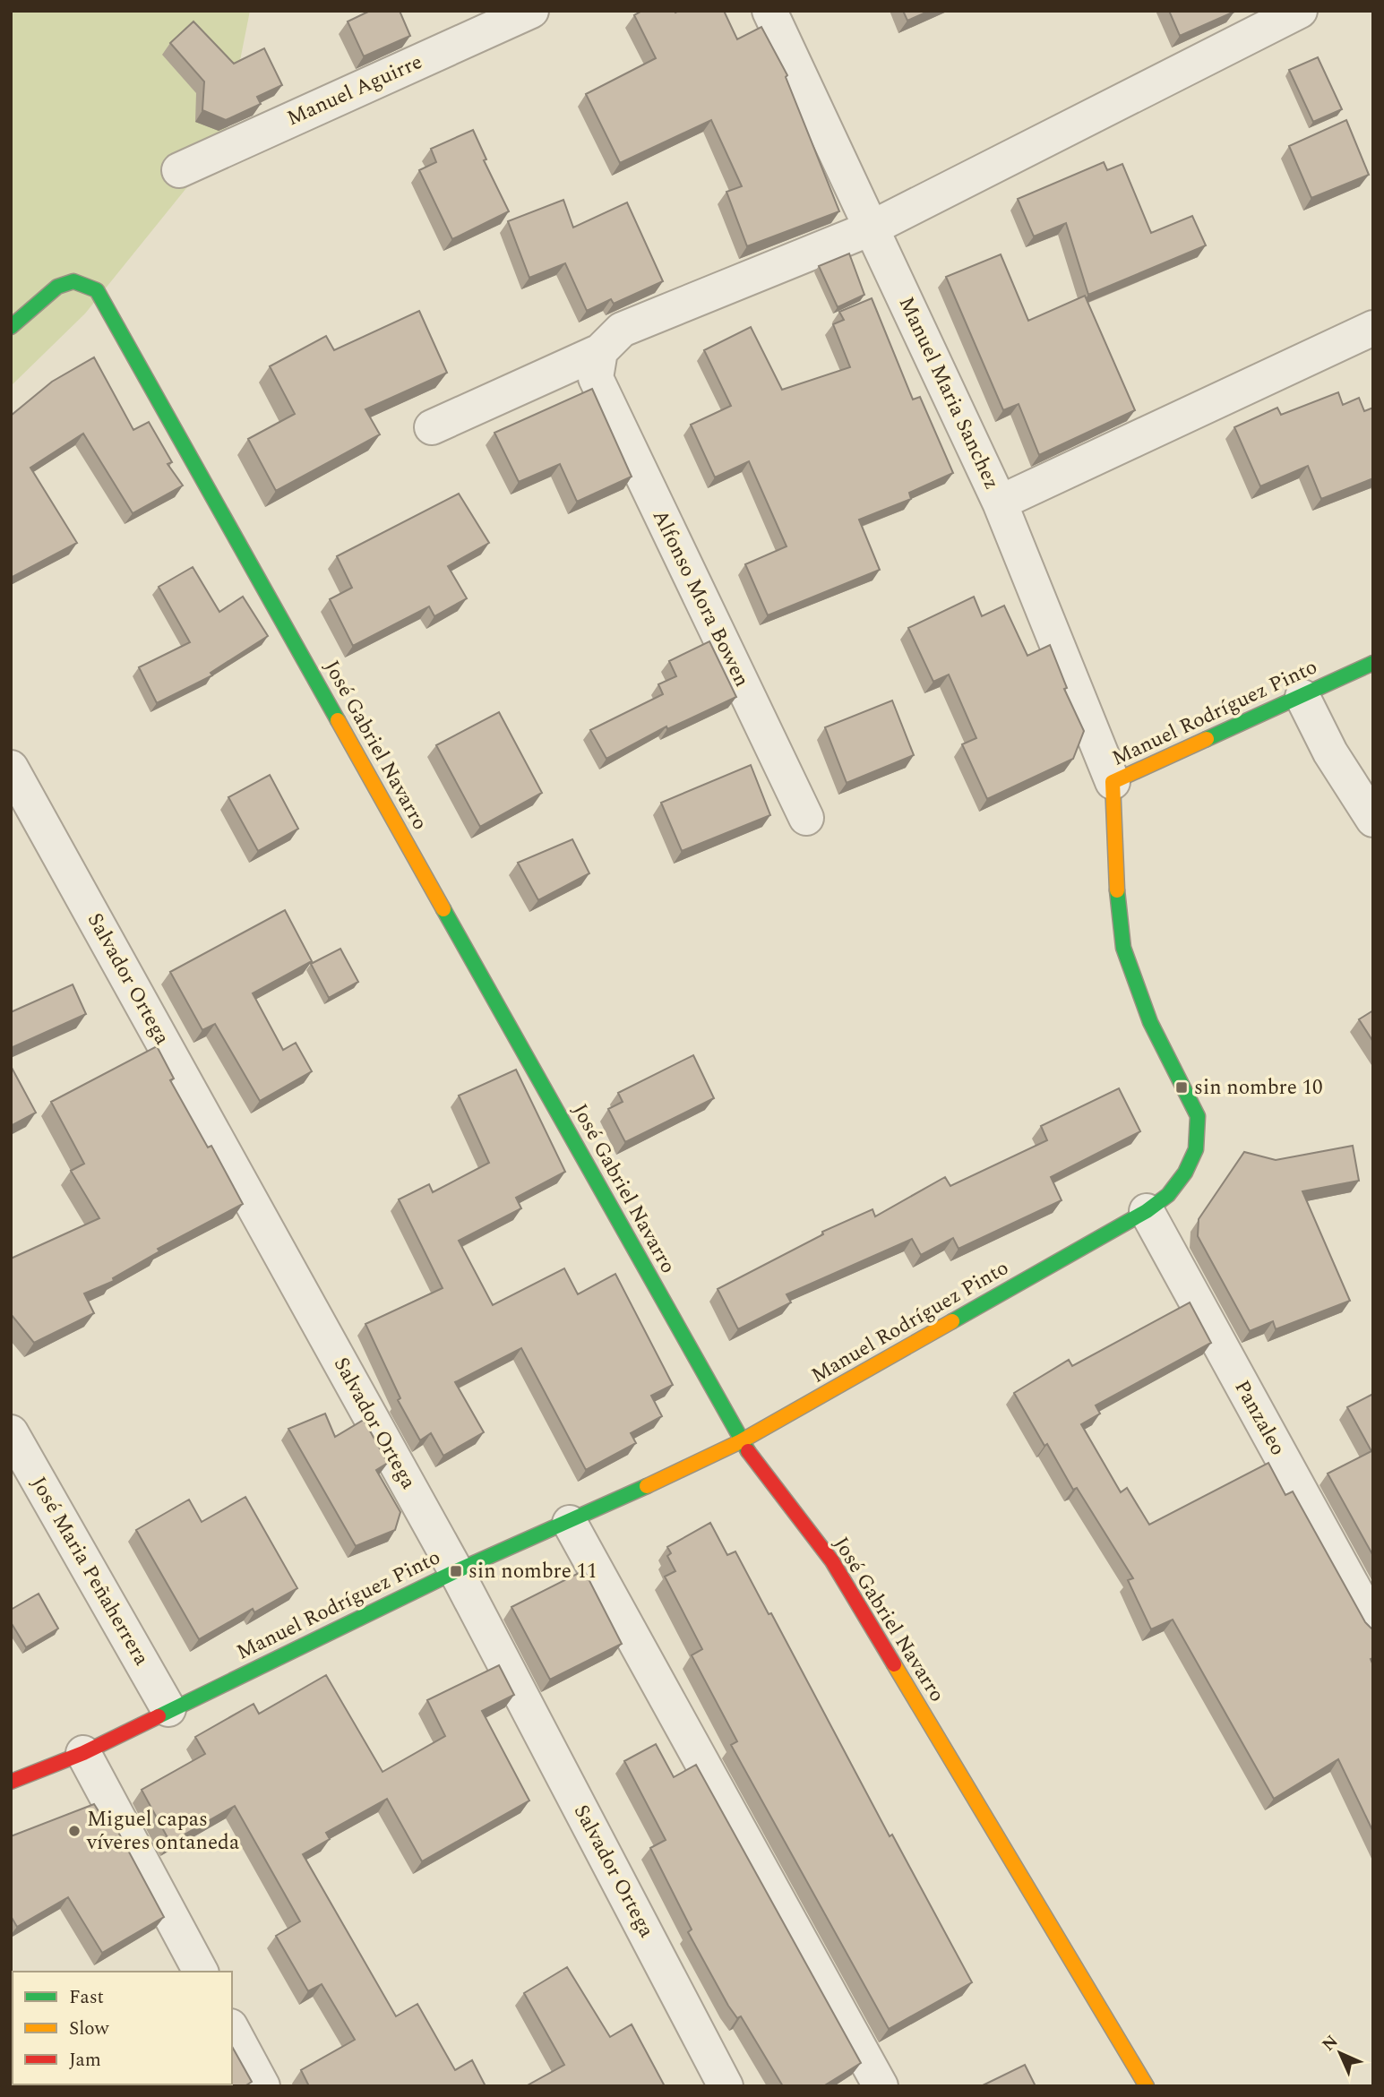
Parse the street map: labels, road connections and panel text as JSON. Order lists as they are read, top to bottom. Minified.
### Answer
{"streets":{"street":["Manuel Aguirre","Manuel Maria Sanchez","Alfonso Mora Bowen","Manuel Rodríguez Pinto","José Gabriel Navarro","Salvador Ortega","Panzaleo","José Maria Peñaherrera"]},"crossings":[["Manuel Maria Sanchez","Manuel Rodríguez Pinto"],["Manuel Rodríguez Pinto","José Gabriel Navarro"],["Manuel Rodríguez Pinto","Salvador Ortega"],["Manuel Rodríguez Pinto","Panzaleo"],["Manuel Rodríguez Pinto","José Maria Peñaherrera"]],"places":{"transit":["sin nombre 10","sin nombre 11"],"other":["Miguel capas víveres ontaneda"]},"legend":["Fast","Slow","Jam"],"north":"top left"}
